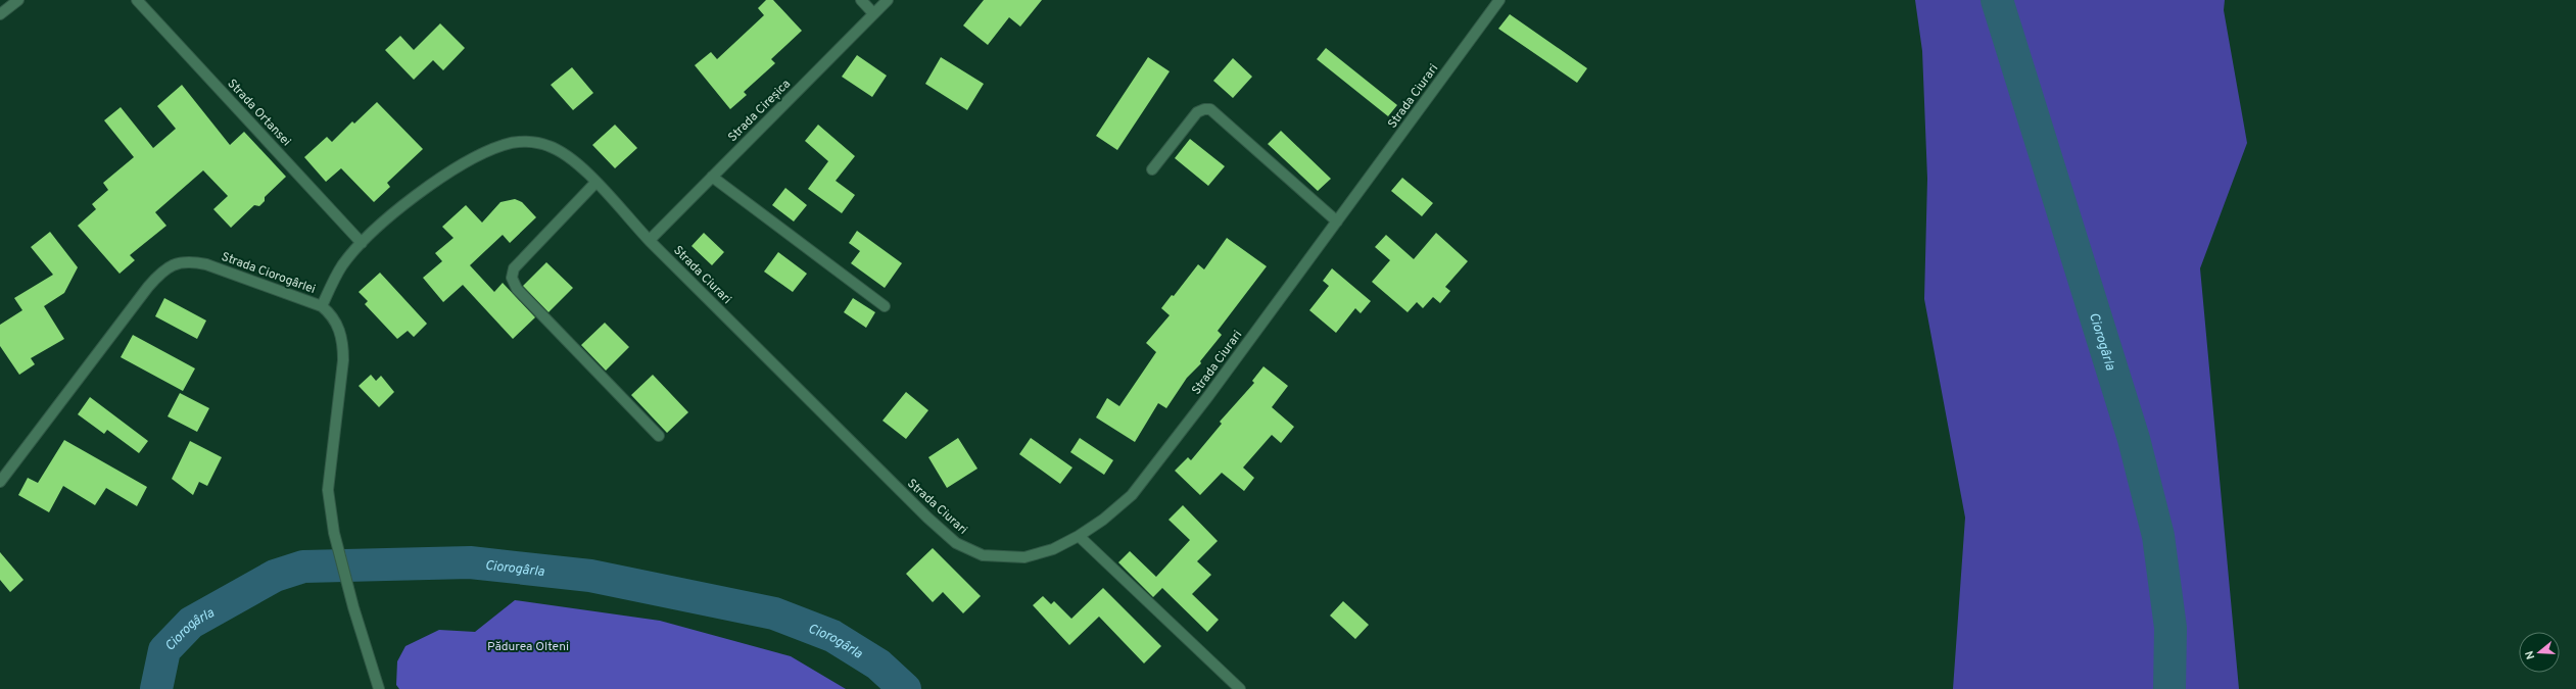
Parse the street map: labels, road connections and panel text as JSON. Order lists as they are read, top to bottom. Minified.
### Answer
{"streets":{"street":["Strada Ciurari","Strada Cireșica","Strada Ortansei","Strada Ciorogârlei"]},"crossings":[["Strada Ciurari","Strada Cireșica"],["Strada Ciurari","Strada Ortansei"],["Strada Ciurari","Strada Ciorogârlei"]],"water":["Ciorogârla"],"parks":["Pădurea Olteni"],"north":"left"}
